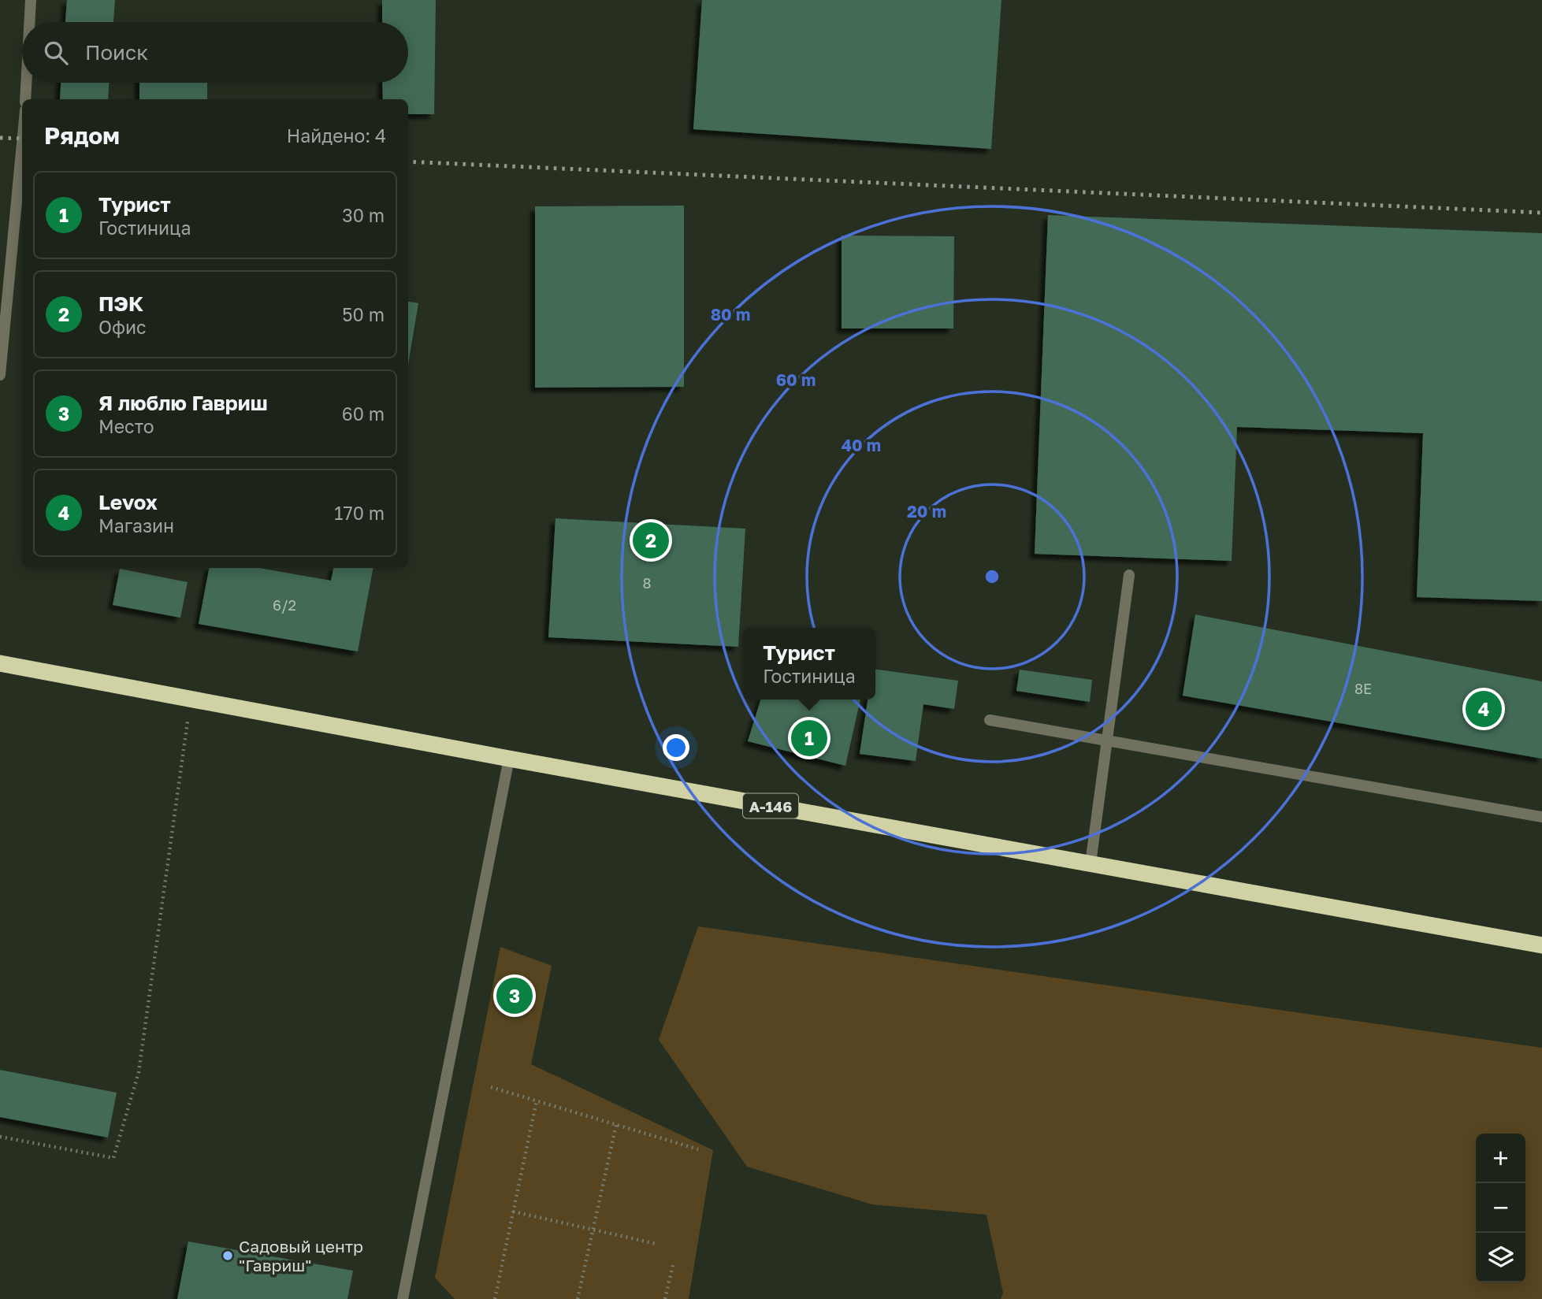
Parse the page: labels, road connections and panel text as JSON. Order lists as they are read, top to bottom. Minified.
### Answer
{"streets":{"highway":["А-146"]},"places":["Садовый центр \"Гавриш\""],"house_numbers":["8","6/2","8Е"],"page":{"search":"Поиск","heading":["Рядом","Найдено: 4"],"list":[{"mark":"1","name":"Турист","note":"Гостиница","value":"30 m"},{"mark":"2","name":"ПЭК","note":"Офис","value":"50 m"},{"mark":"3","name":"Я люблю Гавриш","note":"Место","value":"60 m"},{"mark":"4","name":"Levox","note":"Магазин","value":"170 m"}],"pins":["2","4","1","3"],"popup":["Турист","Гостиница"],"map_buttons":["+","−"]},"rings":["80 m","60 m","40 m","20 m"]}
